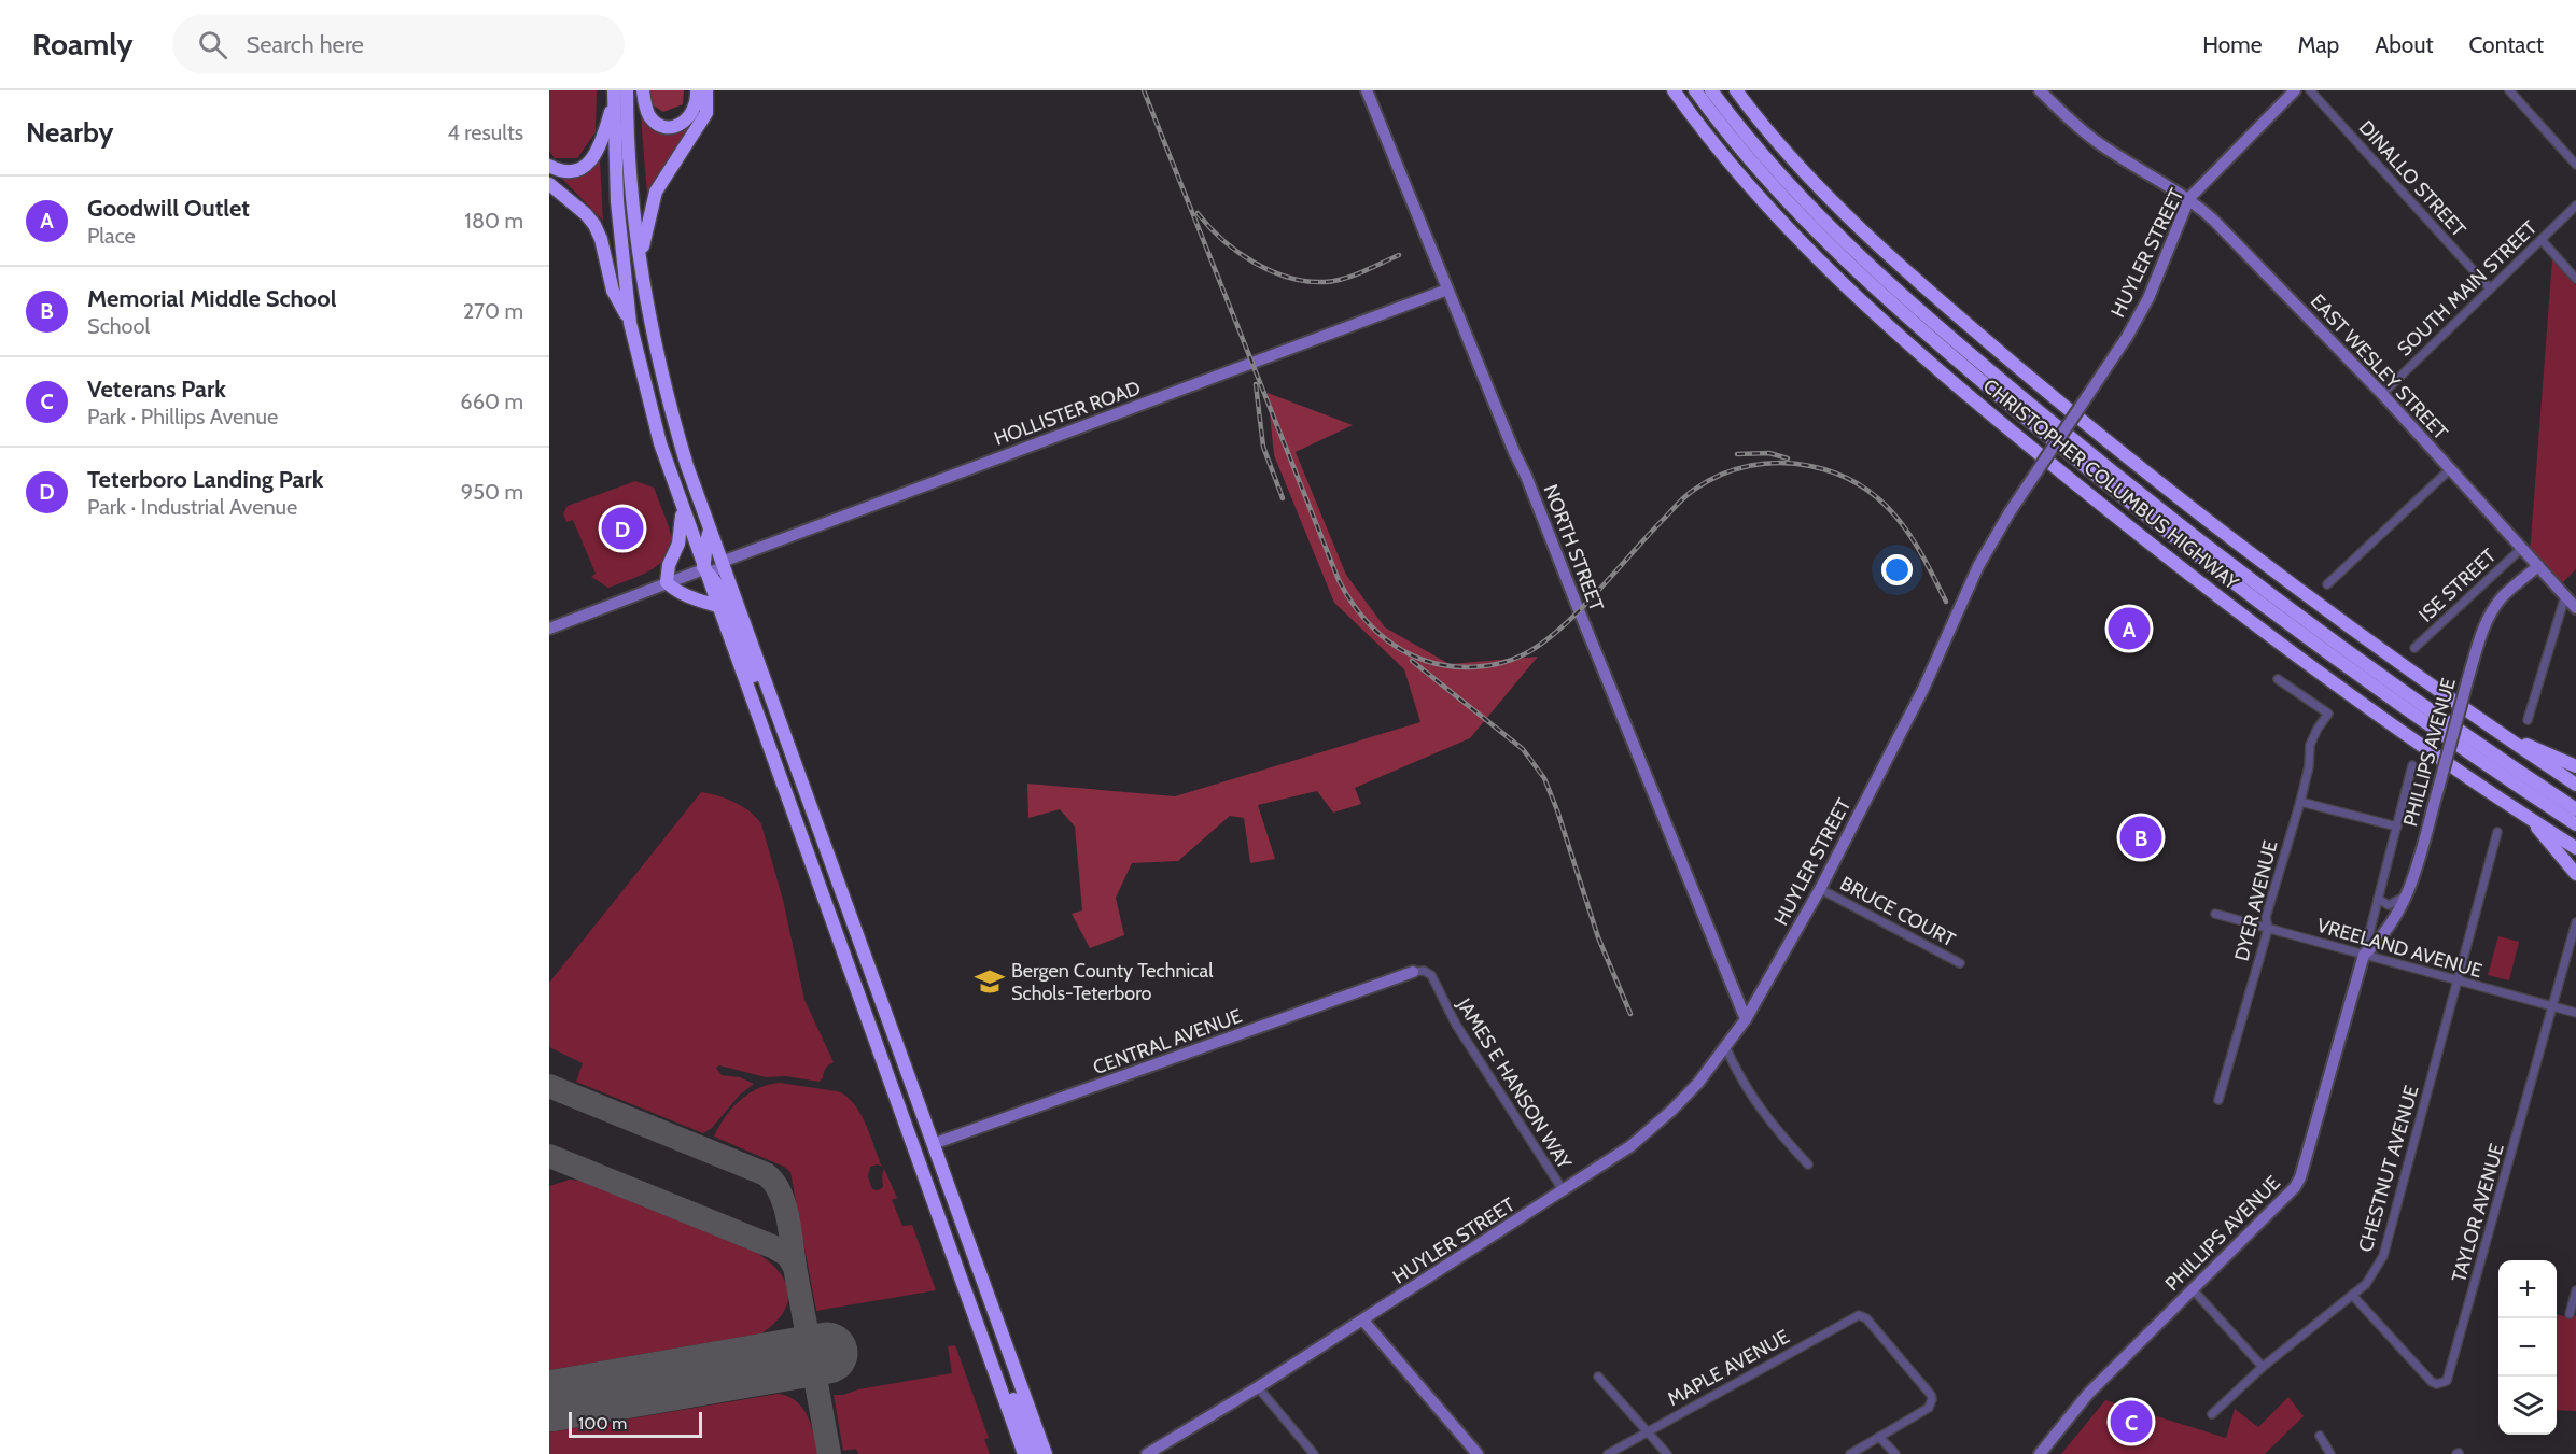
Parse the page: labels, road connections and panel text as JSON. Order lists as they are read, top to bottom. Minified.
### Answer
{"streets":{"highway":["CHRISTOPHER COLUMBUS HIGHWAY"],"street":["DINALLO STREET","HUYLER STREET","SOUTH MAIN STREET","EAST WESLEY STREET","HOLLISTER ROAD","NORTH STREET","ISE STREET","PHILLIPS AVENUE","DYER AVENUE","BRUCE COURT","VREELAND AVENUE","CENTRAL AVENUE","JAMES E HANSON WAY","CHESTNUT AVENUE","TAYLOR AVENUE","MAPLE AVENUE"]},"crossings":[["DINALLO STREET","SOUTH MAIN STREET"],["HUYLER STREET","EAST WESLEY STREET"],["HUYLER STREET","NORTH STREET"],["HUYLER STREET","BRUCE COURT"],["HUYLER STREET","JAMES E HANSON WAY"],["SOUTH MAIN STREET","EAST WESLEY STREET"],["EAST WESLEY STREET","ISE STREET"],["EAST WESLEY STREET","PHILLIPS AVENUE"],["HOLLISTER ROAD","NORTH STREET"],["PHILLIPS AVENUE","VREELAND AVENUE"],["DYER AVENUE","VREELAND AVENUE"],["VREELAND AVENUE","CHESTNUT AVENUE"],["VREELAND AVENUE","TAYLOR AVENUE"],["CENTRAL AVENUE","JAMES E HANSON WAY"],["CHESTNUT AVENUE","TAYLOR AVENUE"]],"places":{"school or university":["Bergen County Technical Schols-Teterboro"]},"scale_bar":"100 m","page":{"header":"Roamly","search":"Search here","nav":["Home","Map","About","Contact"],"heading":["Nearby","4 results"],"list":[{"mark":"A","name":"Goodwill Outlet","note":"Place","value":"180 m"},{"mark":"B","name":"Memorial Middle School","note":"School","value":"270 m"},{"mark":"C","name":"Veterans Park","note":"Park · Phillips Avenue","value":"660 m"},{"mark":"D","name":"Teterboro Landing Park","note":"Park · Industrial Avenue","value":"950 m"}],"pins":["D","A","B","C"],"map_buttons":["+","−"],"scale":"100 m"}}
